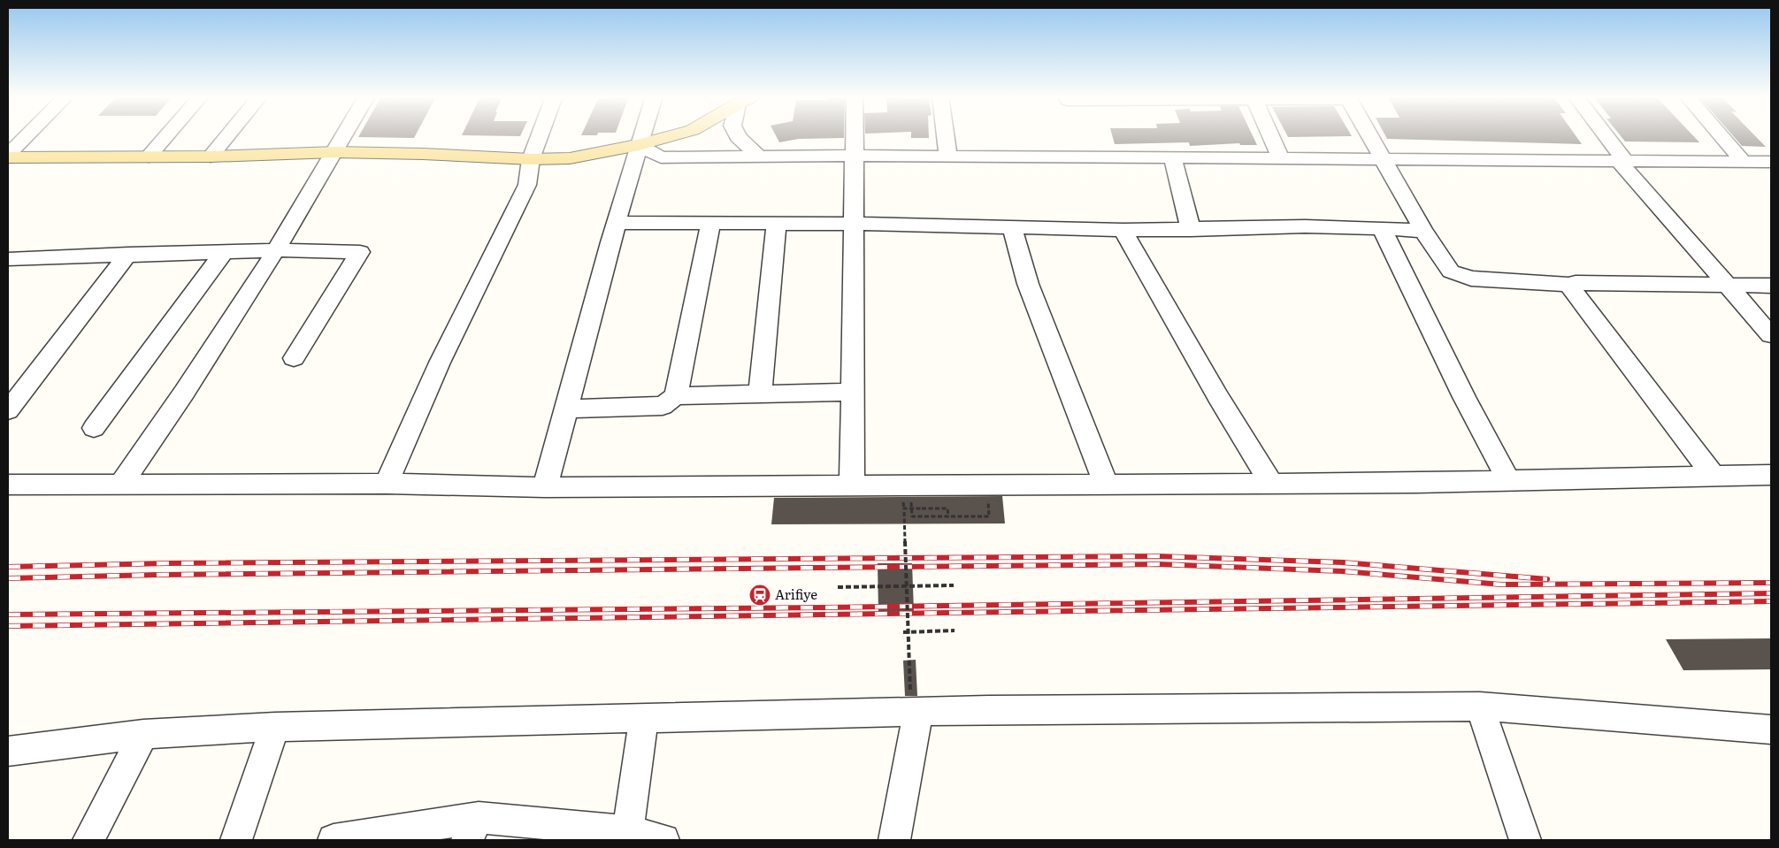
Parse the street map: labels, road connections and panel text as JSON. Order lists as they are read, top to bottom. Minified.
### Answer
{"places":{"station":["Arifiye"]}}
